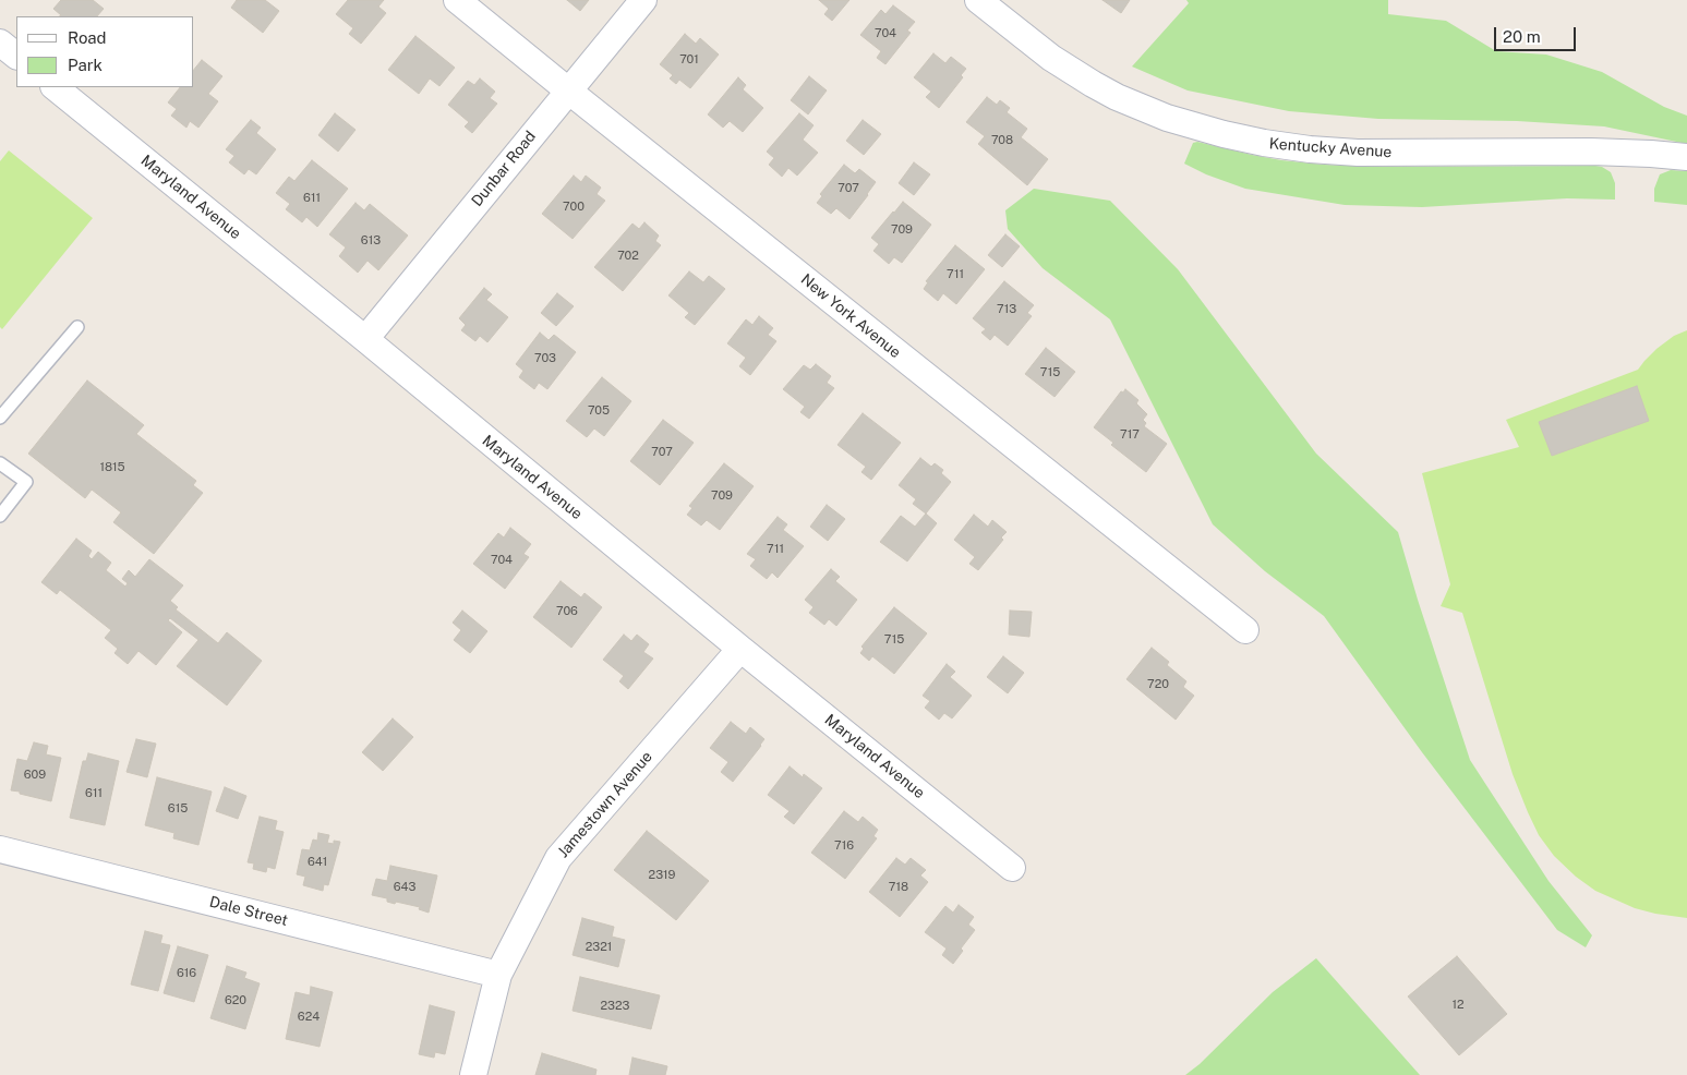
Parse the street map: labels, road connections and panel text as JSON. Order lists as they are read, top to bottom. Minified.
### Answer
{"streets":{"street":["Kentucky Avenue","Dunbar Road","Maryland Avenue","New York Avenue","Jamestown Avenue","Dale Street"]},"crossings":[["Dunbar Road","Maryland Avenue"],["Dunbar Road","New York Avenue"],["Maryland Avenue","Jamestown Avenue"],["Jamestown Avenue","Dale Street"]],"house_numbers":["704","701","708","707","611","700","709","613","702","711","713","703","715","705","717","707","1815","709","711","704","706","715","720","609","611","615","716","641","2319","643","718","2321","616","620","12","2323","624"],"legend":["Road","Park"],"scale_bar":"20 m"}
